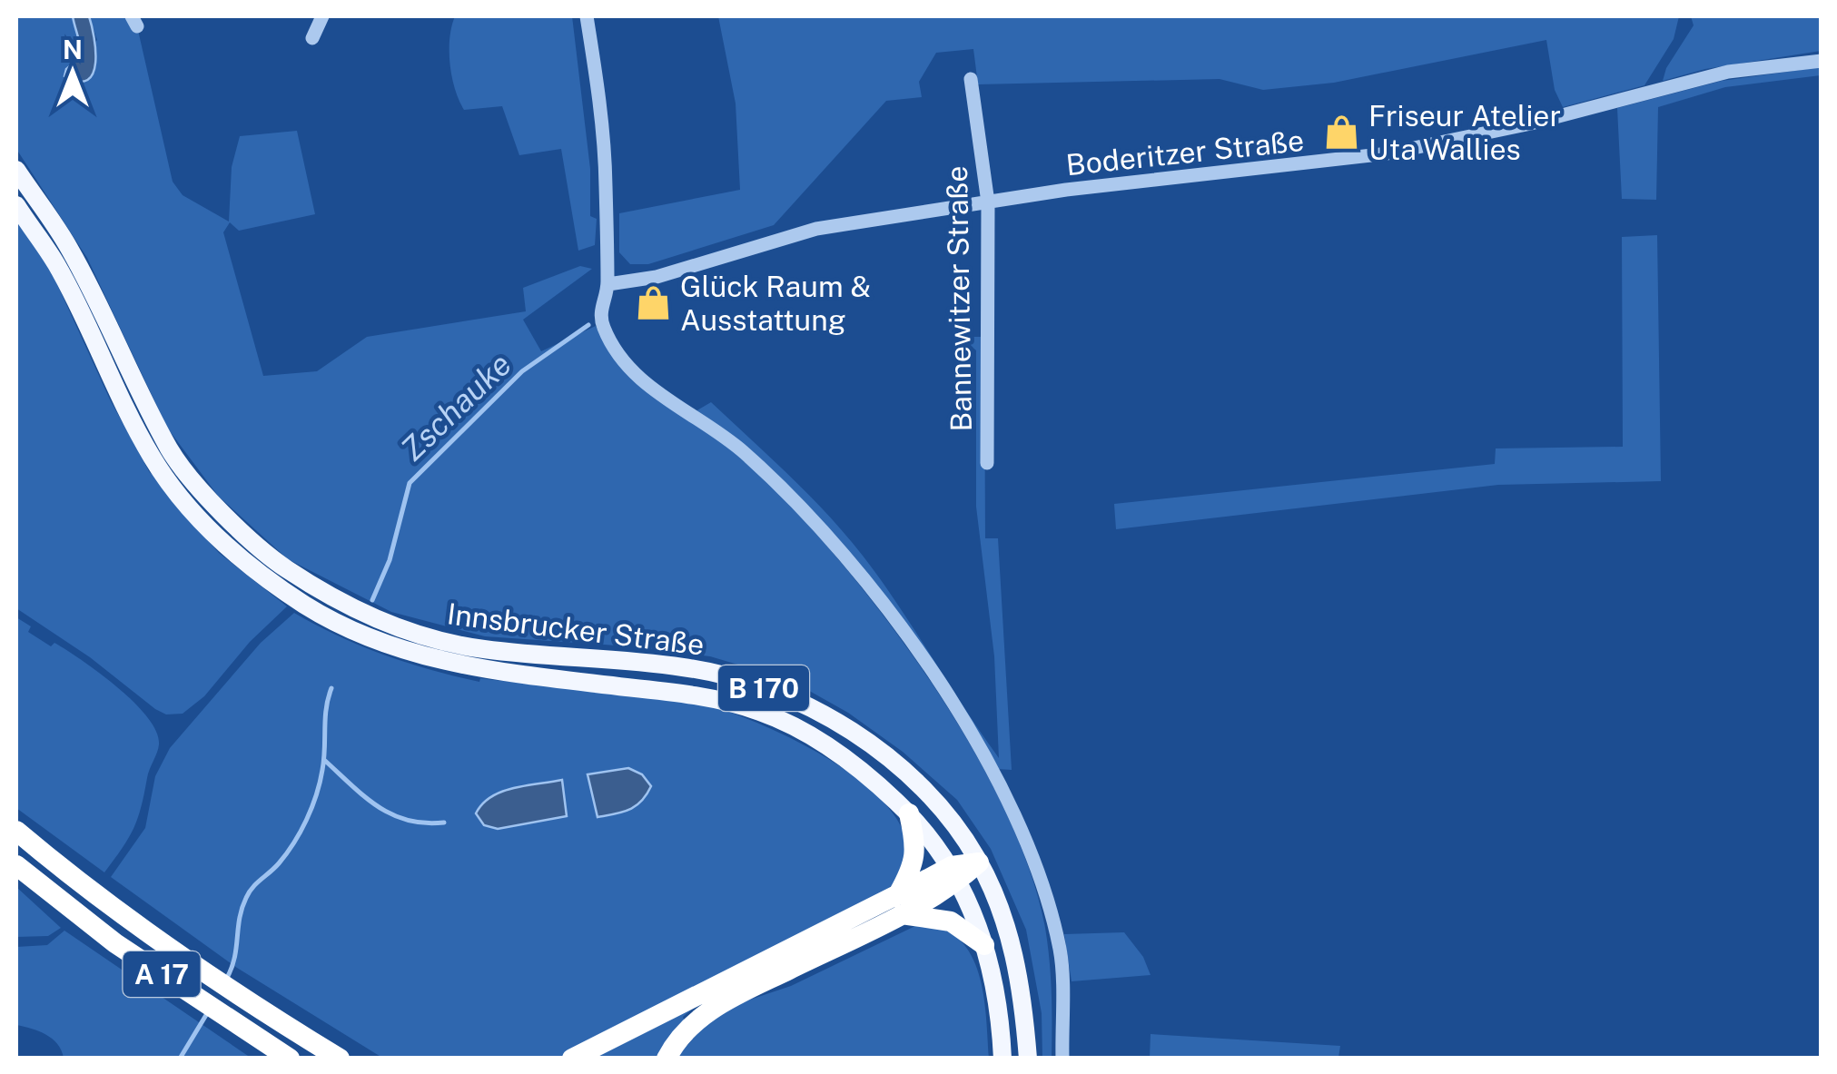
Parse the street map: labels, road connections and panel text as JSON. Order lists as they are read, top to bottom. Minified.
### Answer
{"streets":{"highway":["A 17"],"main road":["Innsbrucker Straße","B 170"],"street":["Boderitzer Straße","Bannewitzer Straße"]},"crossings":[["Boderitzer Straße","Bannewitzer Straße"]],"water":["Zschauke"],"places":{"shop":["Friseur Atelier Uta Wallies","Glück Raum & Ausstattung"]},"north":"top"}
